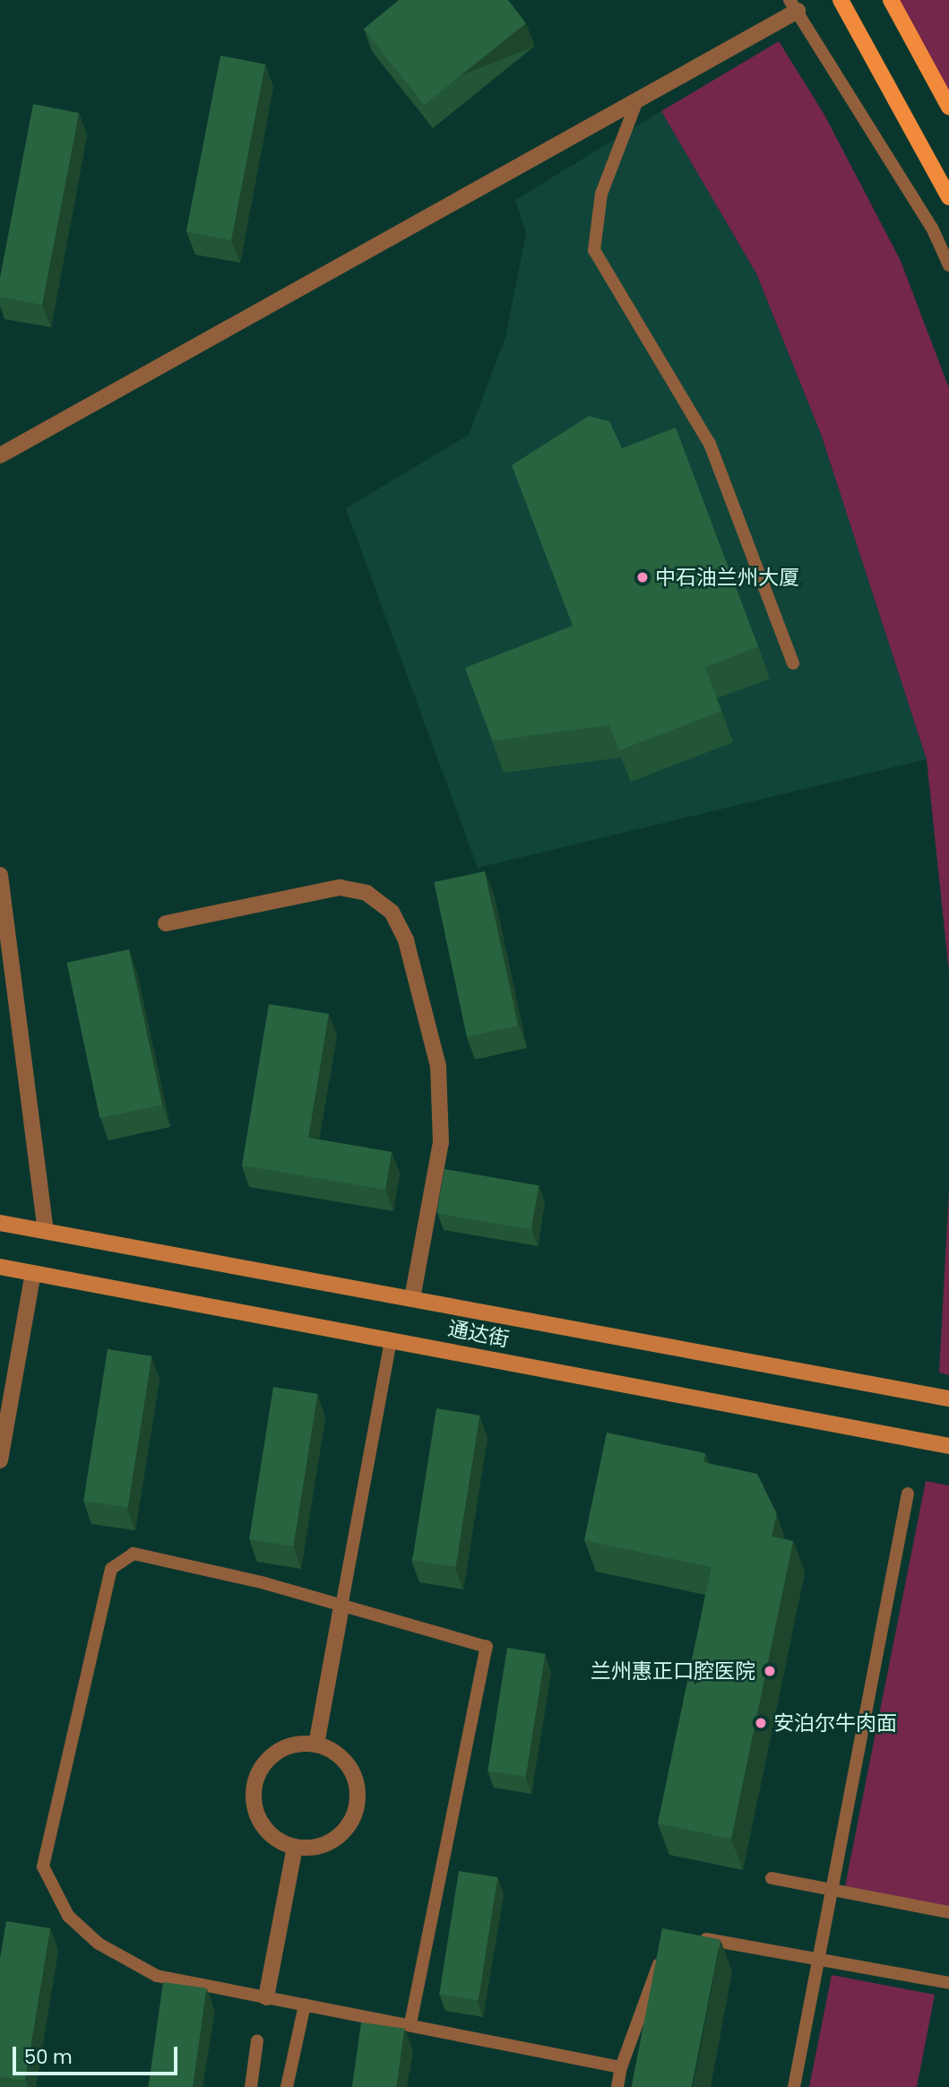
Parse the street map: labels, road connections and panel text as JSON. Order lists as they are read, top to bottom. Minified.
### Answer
{"streets":{"main road":["通达街"]},"places":["中石油兰州大厦","兰州惠正口腔医院","安泊尔牛肉面"],"scale_bar":"50 m"}
